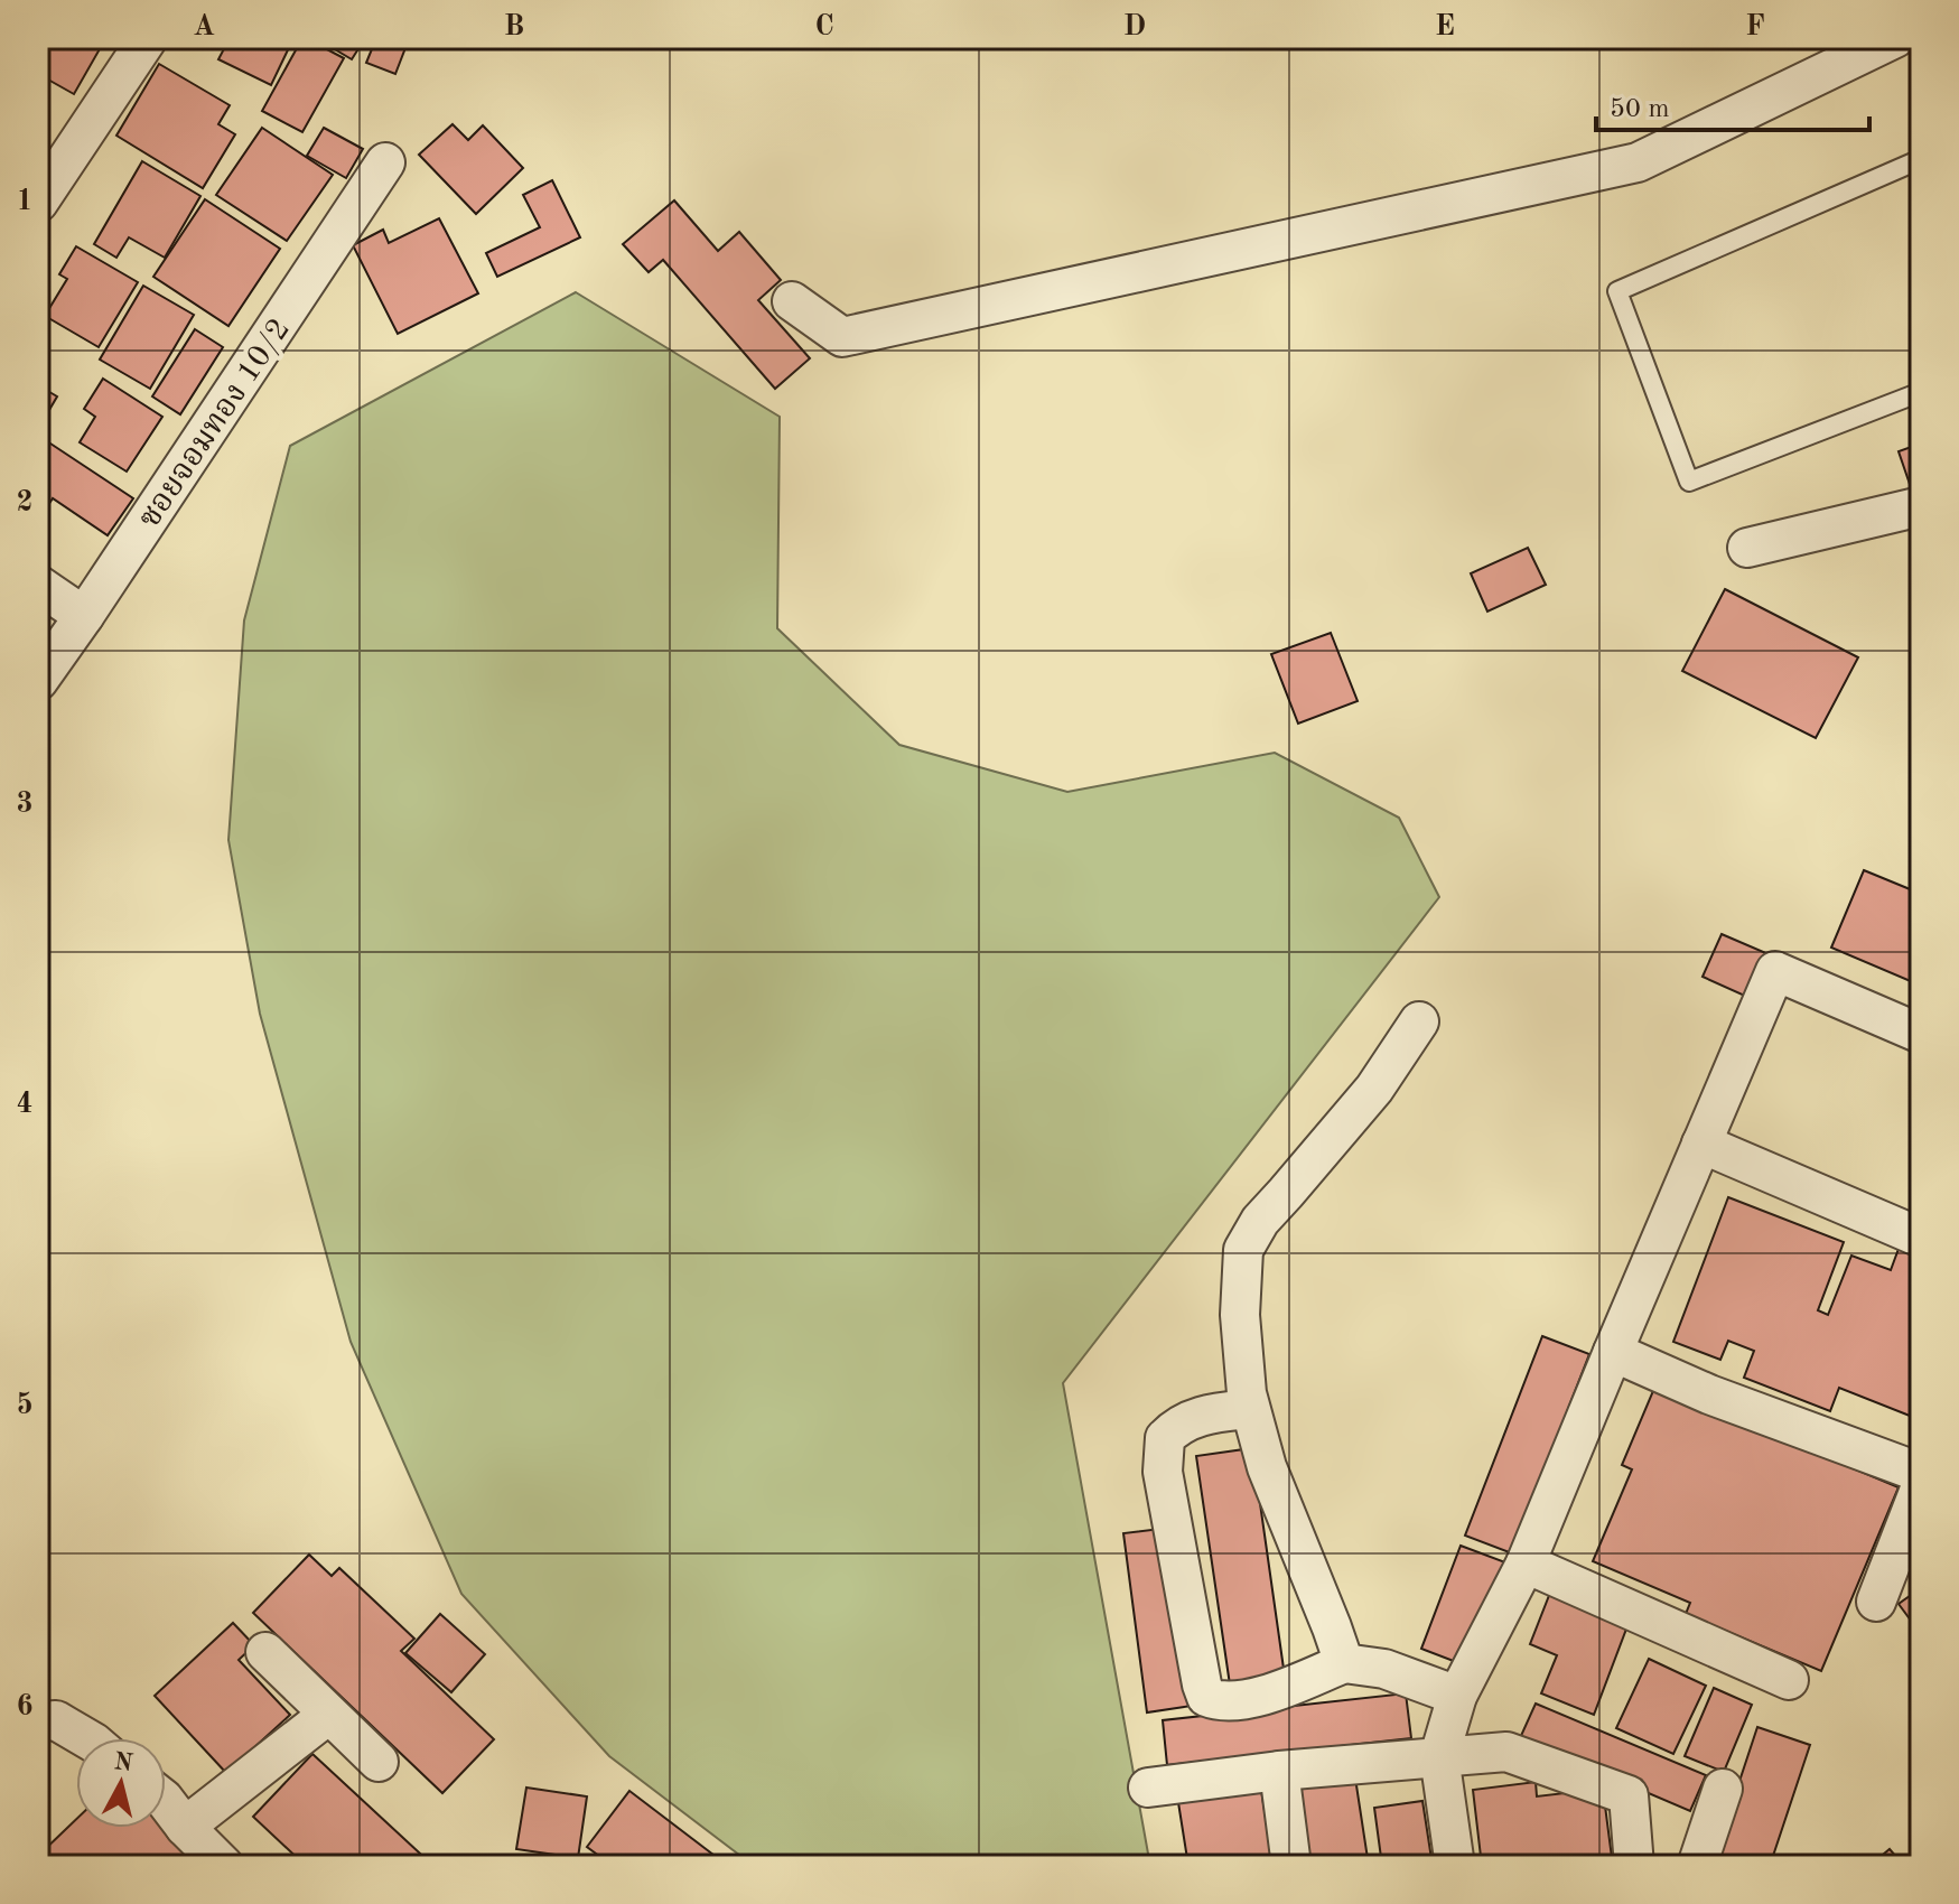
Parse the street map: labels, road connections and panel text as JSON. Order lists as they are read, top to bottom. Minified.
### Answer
{"streets":{"street":["ซอยจอมทอง 10/2"]},"scale_bar":"50 m","north":"top","grid":{"columns":["A","B","C","D","E","F"],"rows":["1","2","3","4","5","6"]}}
